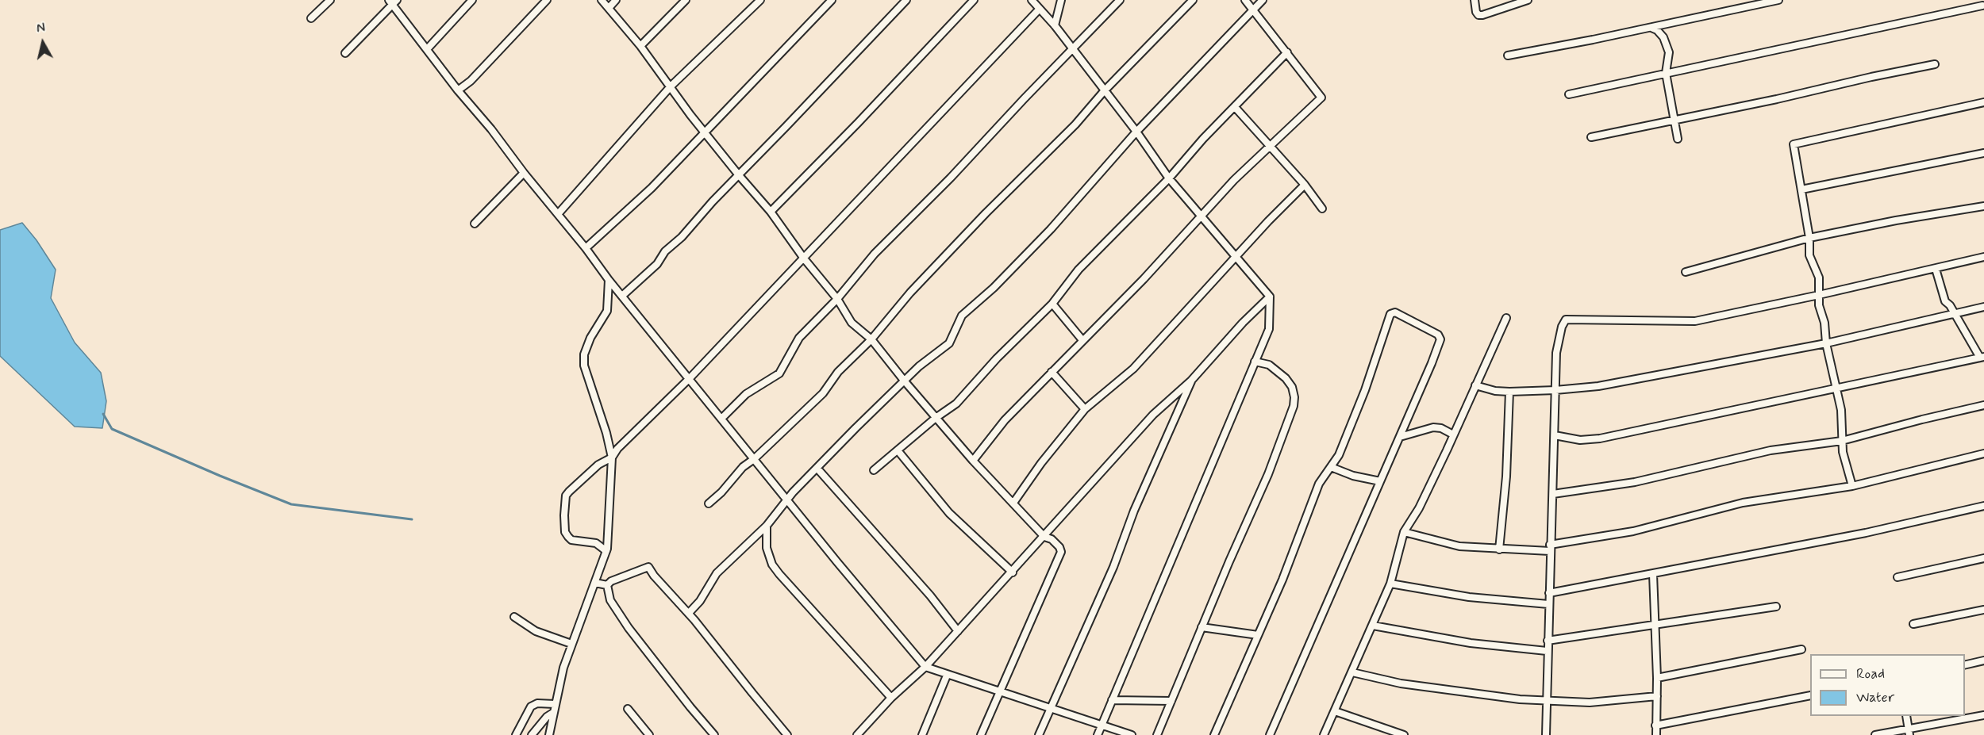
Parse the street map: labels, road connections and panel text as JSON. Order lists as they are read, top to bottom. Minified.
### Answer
{"legend":["Road","Water"],"north":"top"}
